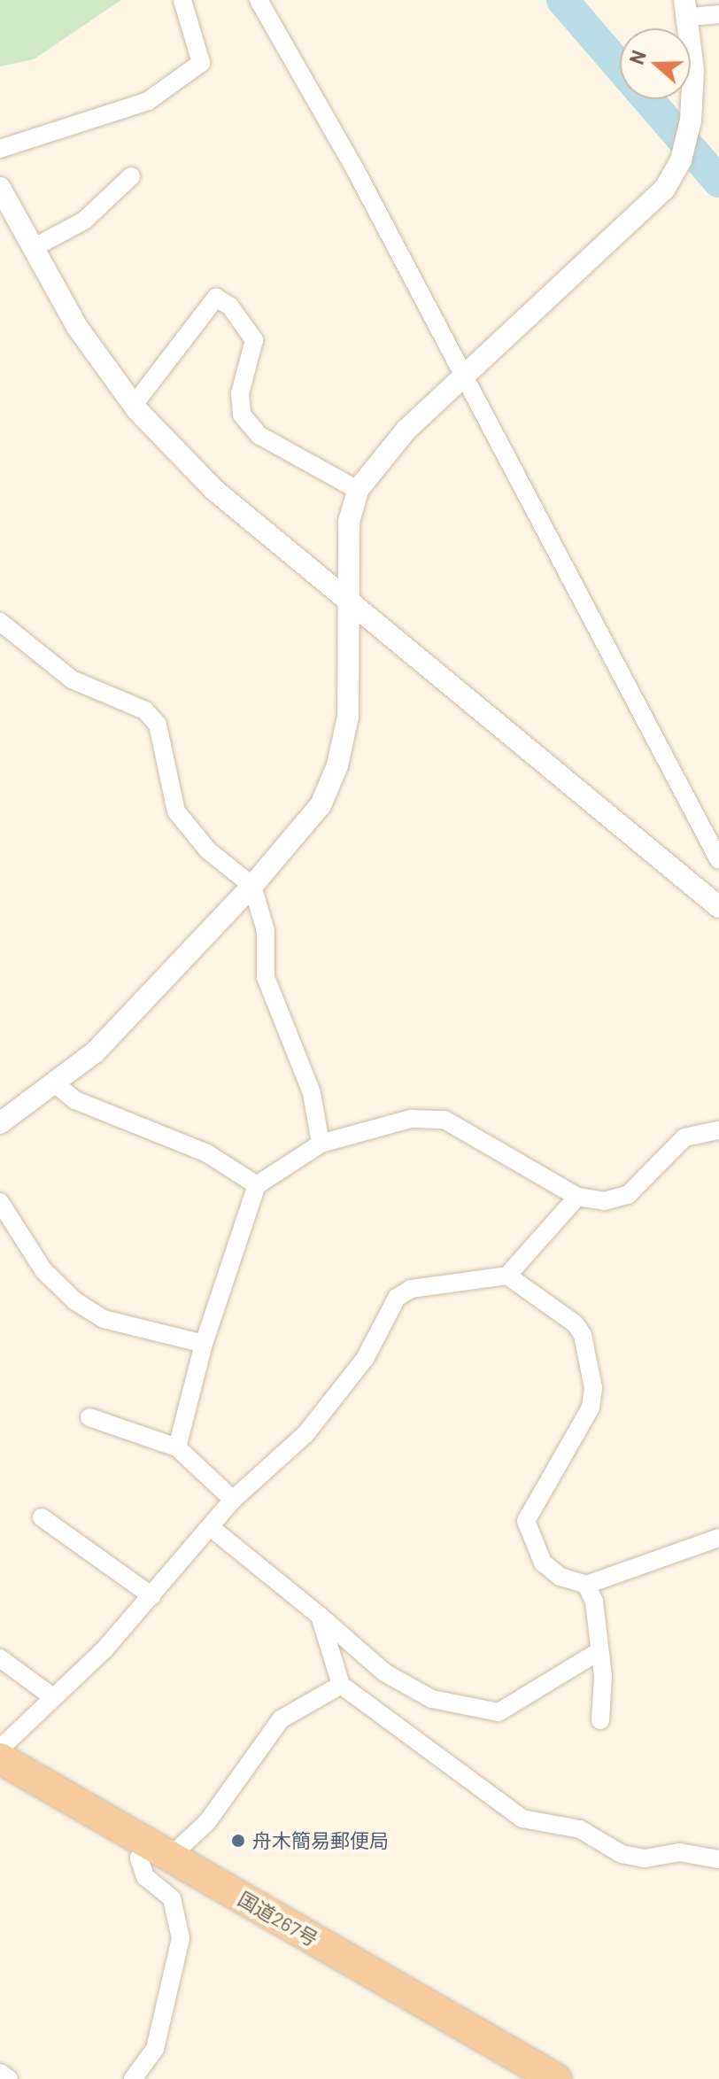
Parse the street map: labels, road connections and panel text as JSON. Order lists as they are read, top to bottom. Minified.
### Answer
{"streets":{"highway":["国道267号"]},"places":["舟木簡易郵便局"],"north":"left"}
